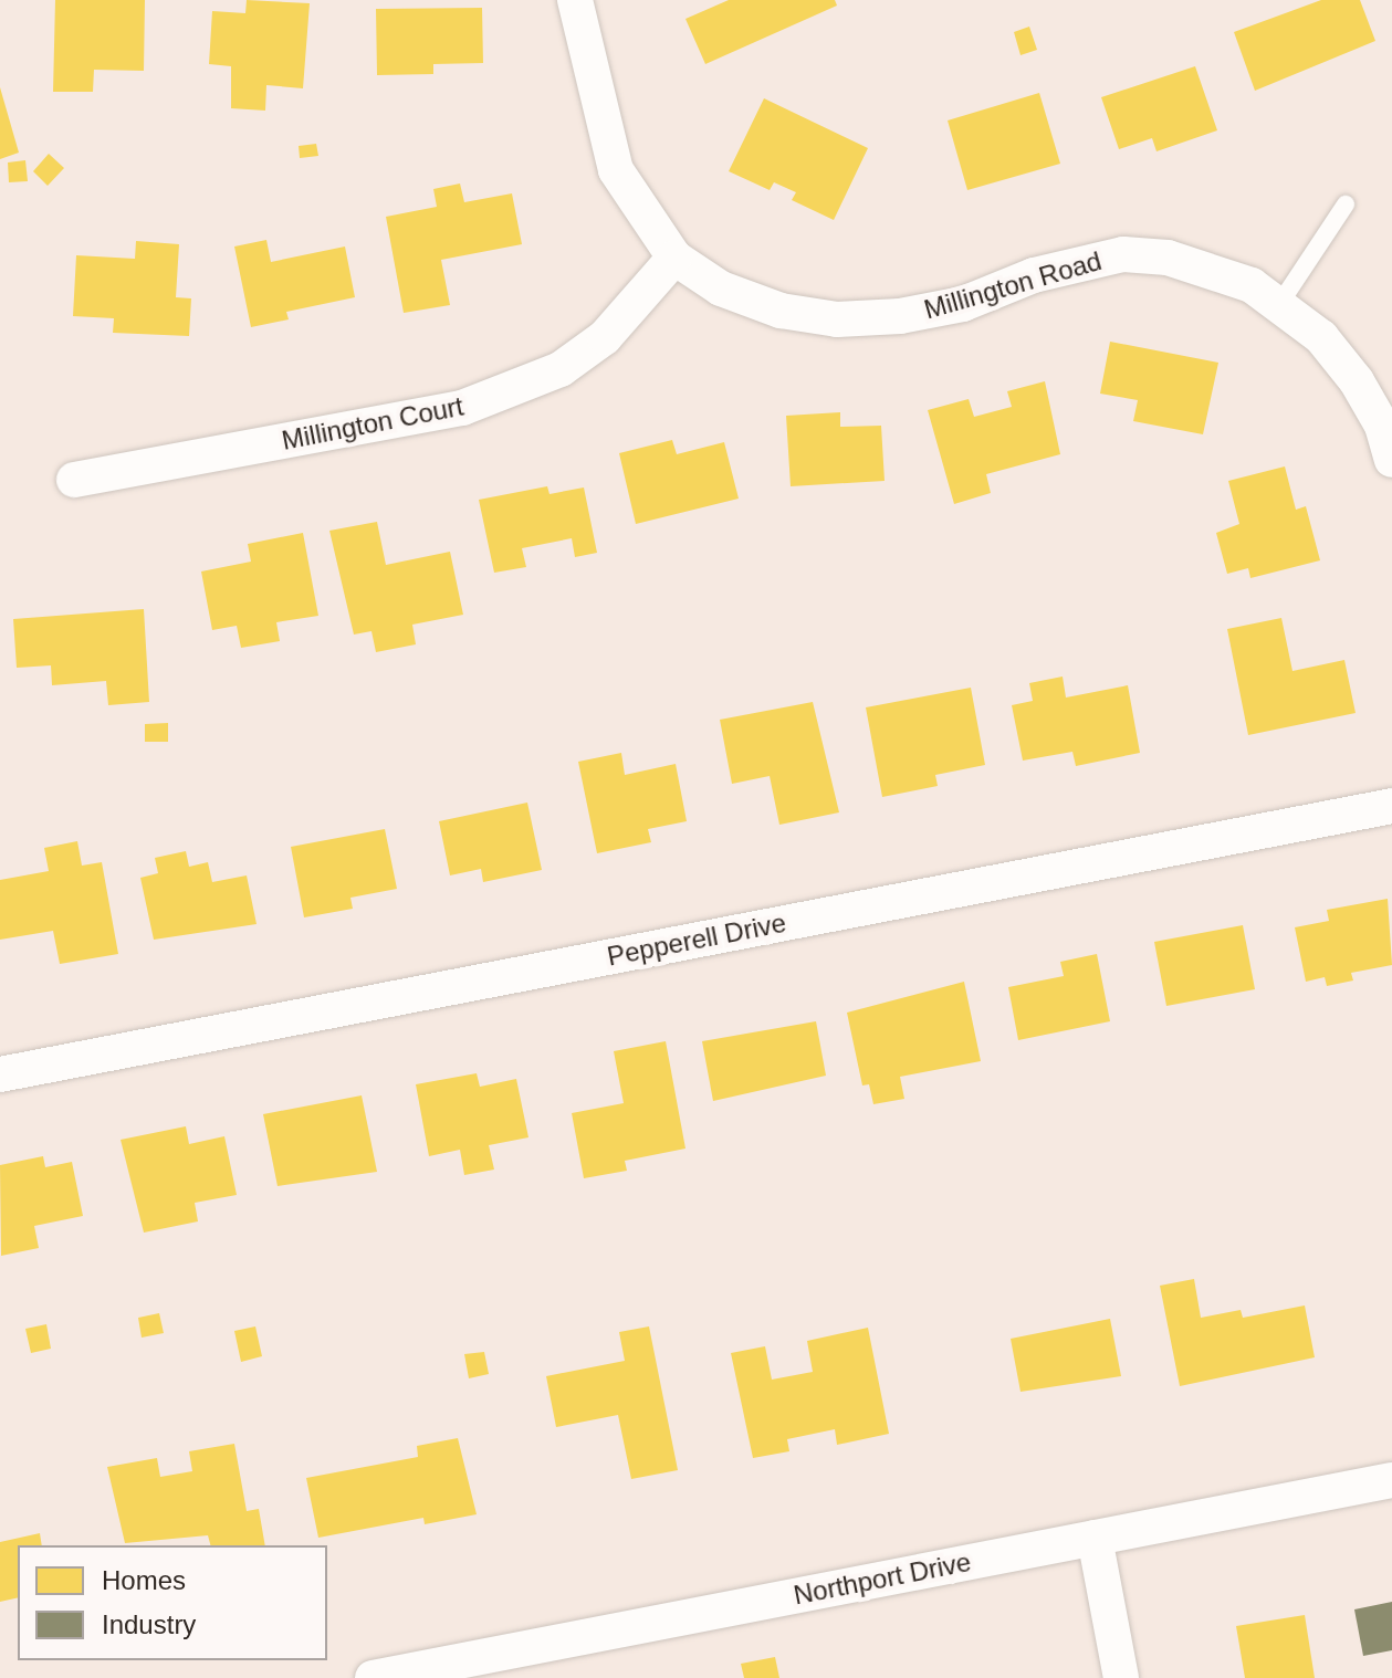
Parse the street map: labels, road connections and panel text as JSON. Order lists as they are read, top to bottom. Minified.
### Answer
{"streets":{"street":["Millington Road","Millington Court","Pepperell Drive","Northport Drive"]},"crossings":[["Millington Road","Millington Court"]],"legend":["Homes","Industry"]}
